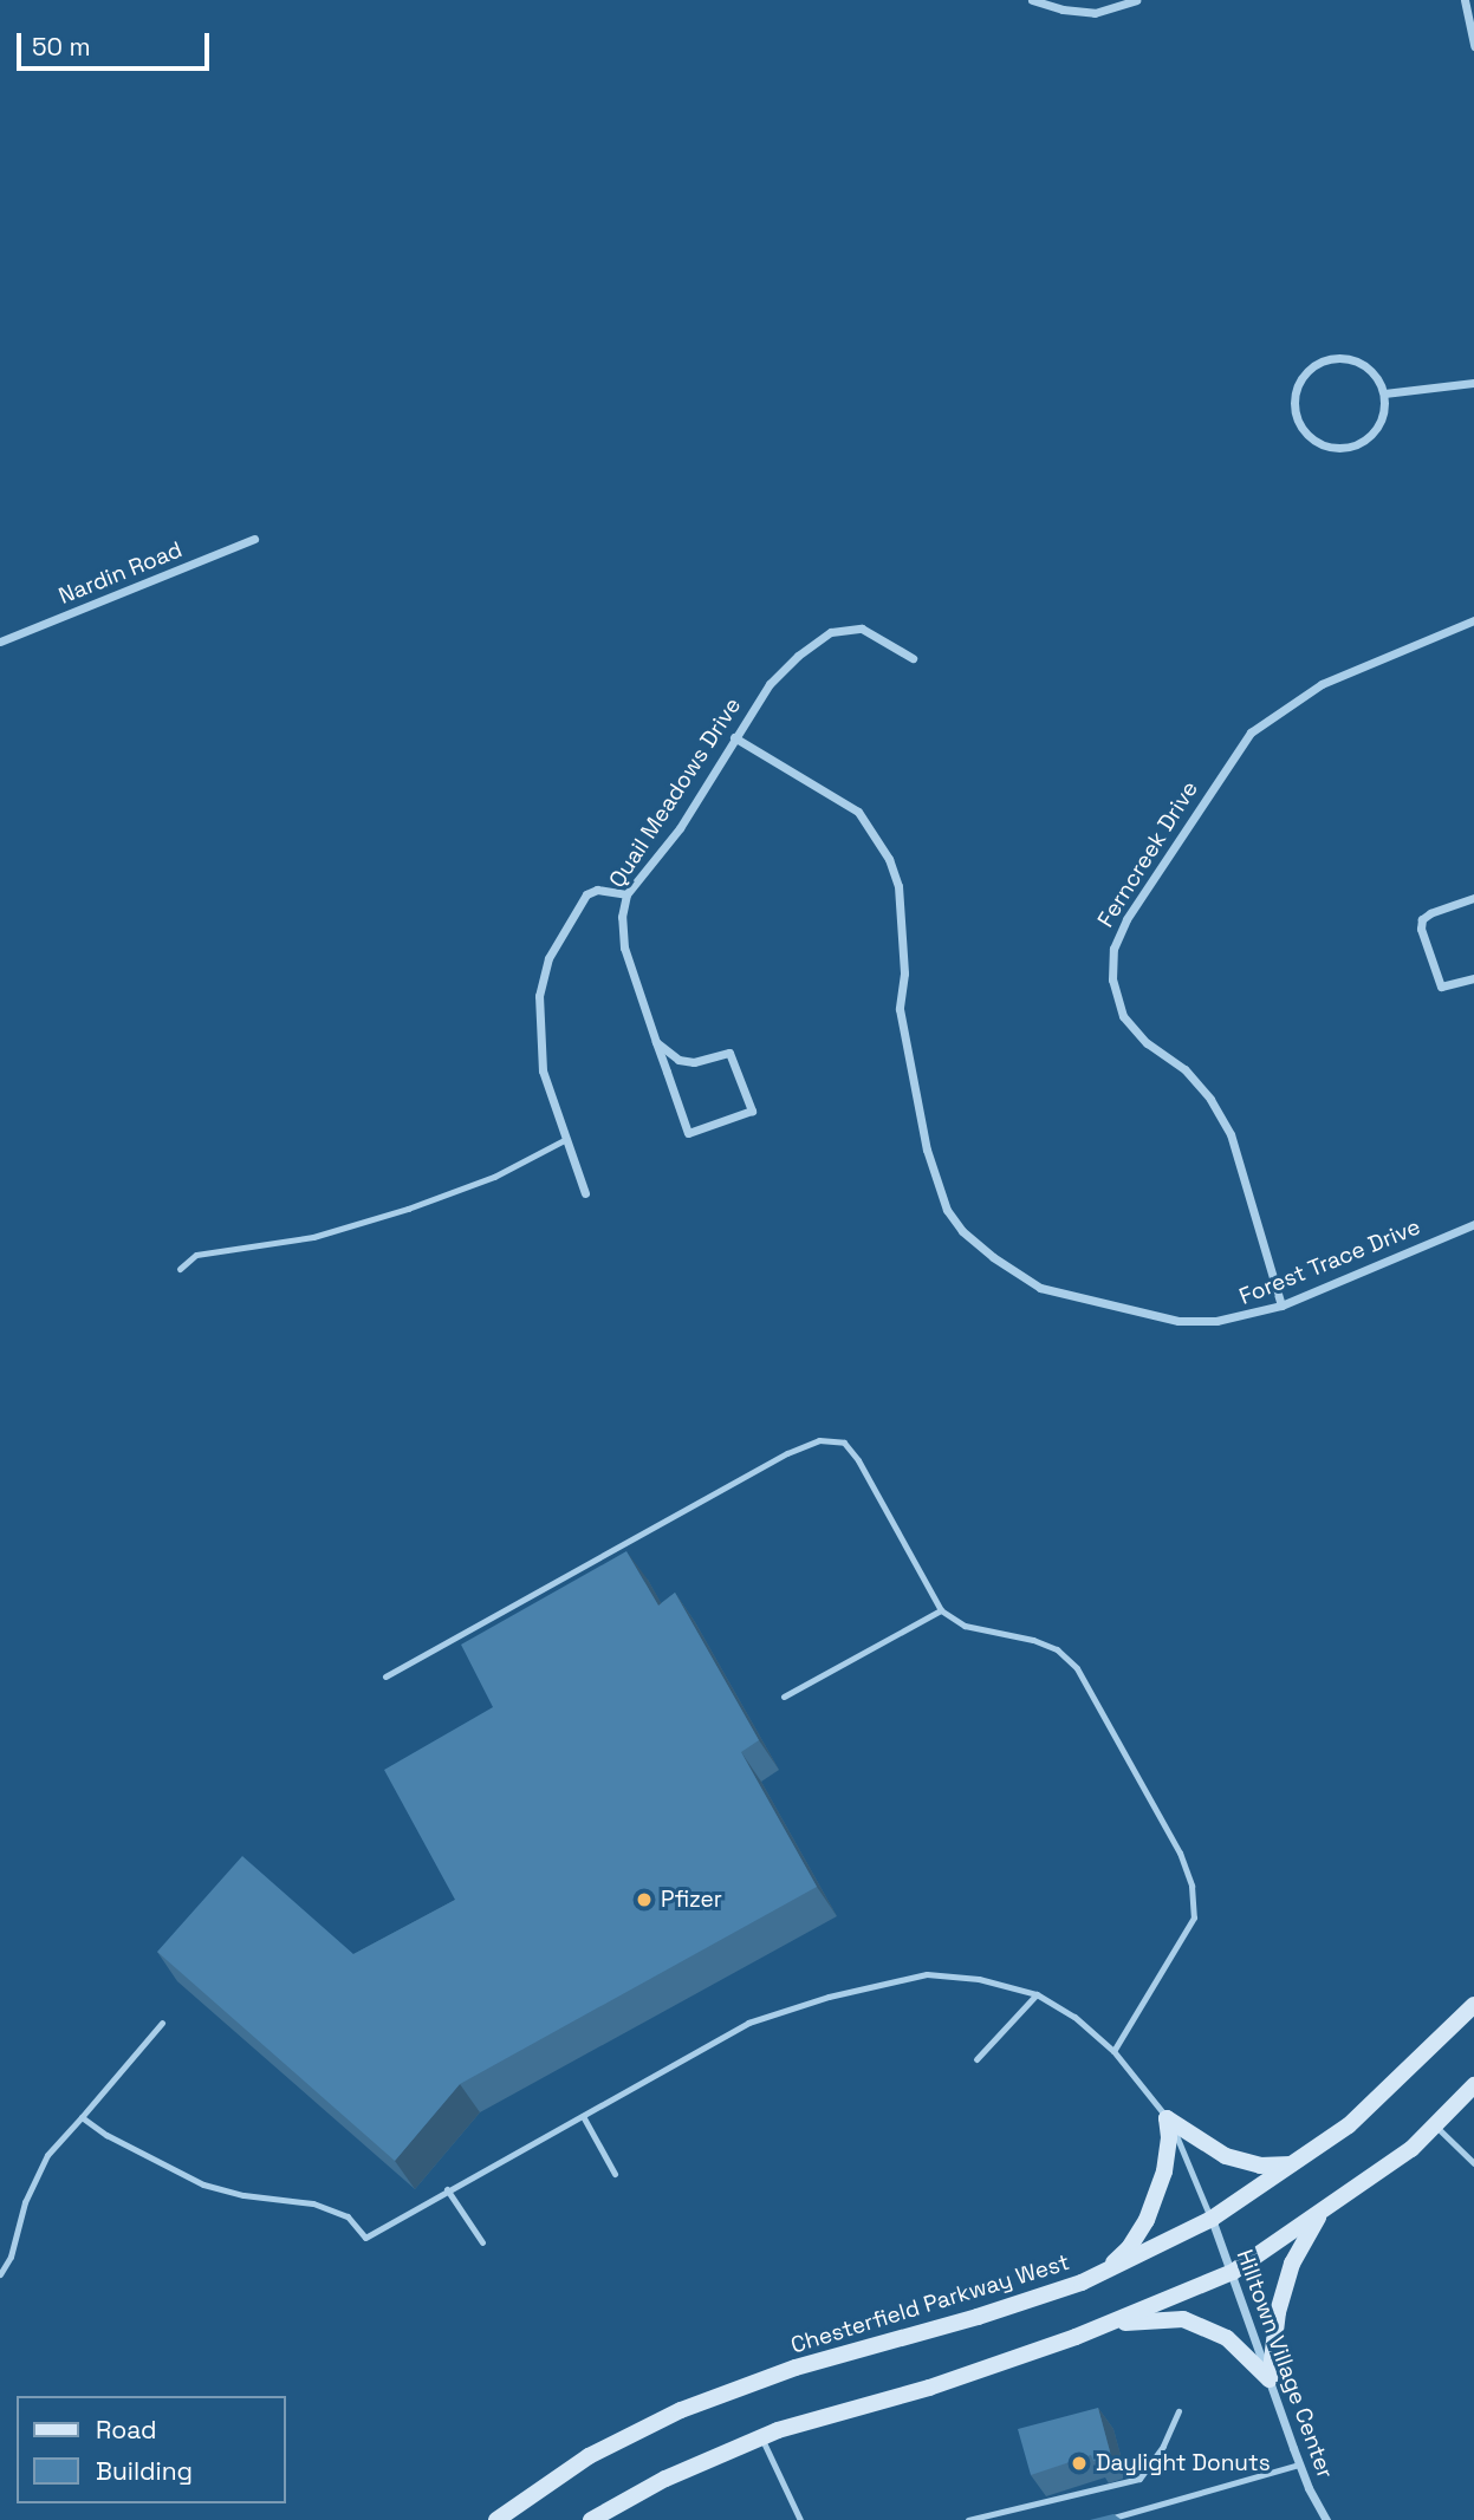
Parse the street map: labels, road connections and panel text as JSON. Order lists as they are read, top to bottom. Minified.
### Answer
{"streets":{"street":["Nardin Road","Quail Meadows Drive","Ferncreek Drive","Forest Trace Drive","Chesterfield Parkway West","Hilltown Village Center"]},"crossings":[["Quail Meadows Drive","Forest Trace Drive"],["Ferncreek Drive","Forest Trace Drive"],["Chesterfield Parkway West","Hilltown Village Center"]],"places":["Pfizer","Daylight Donuts"],"legend":["Road","Building"],"scale_bar":"50 m"}
